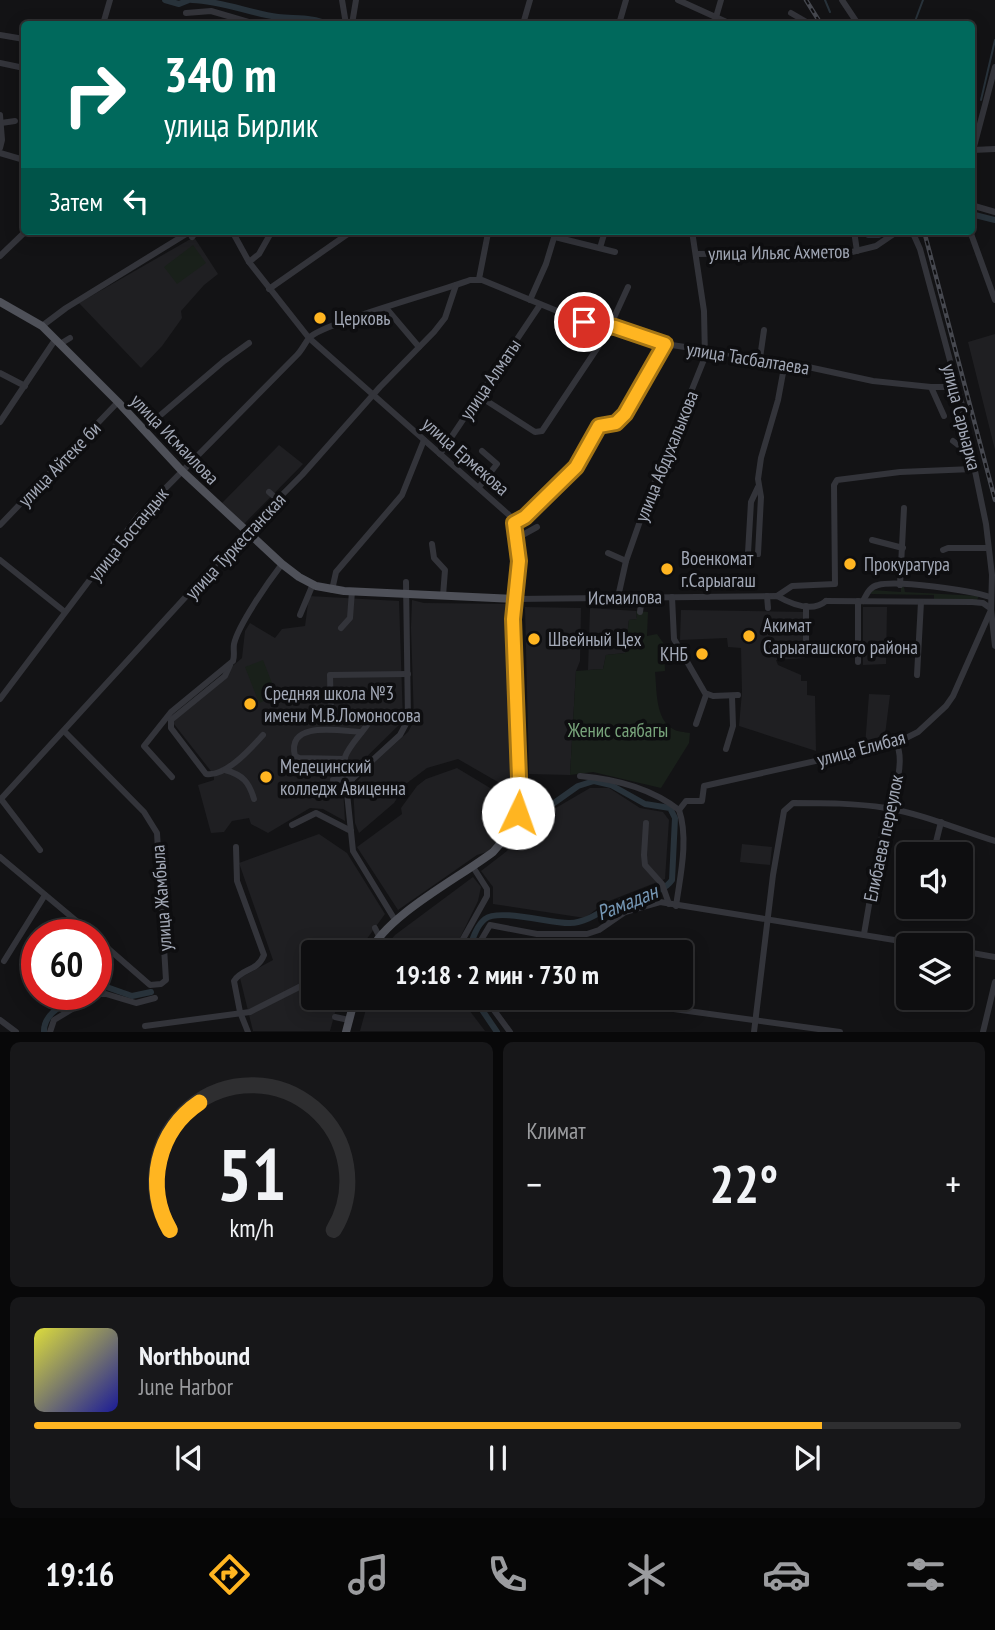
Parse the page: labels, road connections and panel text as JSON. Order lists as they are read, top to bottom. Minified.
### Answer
{"streets":{"main road":["улица Исмаилова","улица Ермекова"],"street":["улица Ильяс Ахметов","улица Тасбалтаева","улица Алматы","улица Сарыарка","улица Абдухалыкова","улица Айтеке би","улица Бостандык","улица Туркестанская","Исмаилова","улица Елибая","Елибаева переулок","улица Жамбыла"]},"crossings":[["улица Ильяс Ахметов","улица Абдухалыкова"],["улица Тасбалтаева","улица Алматы"],["улица Тасбалтаева","улица Сарыарка"],["улица Тасбалтаева","улица Абдухалыкова"],["улица Алматы","улица Ермекова"],["улица Сарыарка","улица Елибая"],["улица Исмаилова","улица Ермекова"],["улица Исмаилова","улица Айтеке би"],["улица Исмаилова","улица Бостандык"],["улица Исмаилова","улица Туркестанская"],["улица Исмаилова","Исмаилова"],["улица Ермекова","улица Бостандык"],["улица Ермекова","улица Туркестанская"],["улица Ермекова","Исмаилова"],["улица Абдухалыкова","Исмаилова"],["улица Туркестанская","улица Жамбыла"],["улица Елибая","Елибаева переулок"]],"water":["Рамадан"],"parks":["Женис саябагы"],"places":["Церковь","Прокуратура","Военкомат г.Сарыагаш","Акимат Сарыагашского района","Швейный Цех","КНБ","Средняя школа №3 имени М.В.Ломоносова","Медецинский колледж Авиценна"],"page":{"turn":["340 m","улица Бирлик"],"then":"Затем","limit":"60","trip":"19:18 · 2 мин · 730 m","tile":"Климат","heat":["−","22°","+"],"song":["Northbound","June Harbor"],"tabs":"19:16","gauge":["51","km/h"]}}
